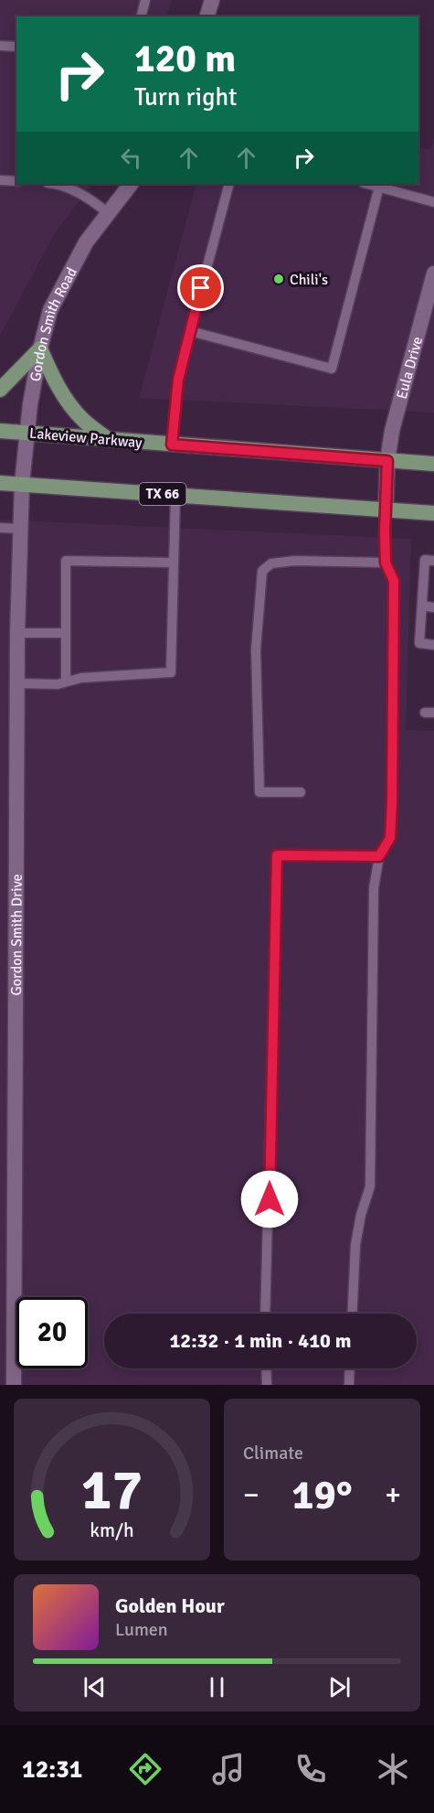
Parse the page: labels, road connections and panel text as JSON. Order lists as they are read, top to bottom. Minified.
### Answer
{"streets":{"main road":["Lakeview Parkway","TX 66"],"street":["Gordon Smith Road","Eula Drive","Gordon Smith Drive"]},"crossings":[["Gordon Smith Road","Lakeview Parkway"],["Gordon Smith Road","TX 66"],["Gordon Smith Road","Gordon Smith Drive"],["Eula Drive","Lakeview Parkway"],["Eula Drive","TX 66"],["TX 66","Gordon Smith Drive"]],"places":["Chili's"],"page":{"turn":["120 m","Turn right"],"limit":"20","trip":"12:32 · 1 min · 410 m","tile":"Climate","heat":["−","19°","+"],"song":["Golden Hour","Lumen"],"tabs":"12:31","gauge":["17","km/h"]}}
